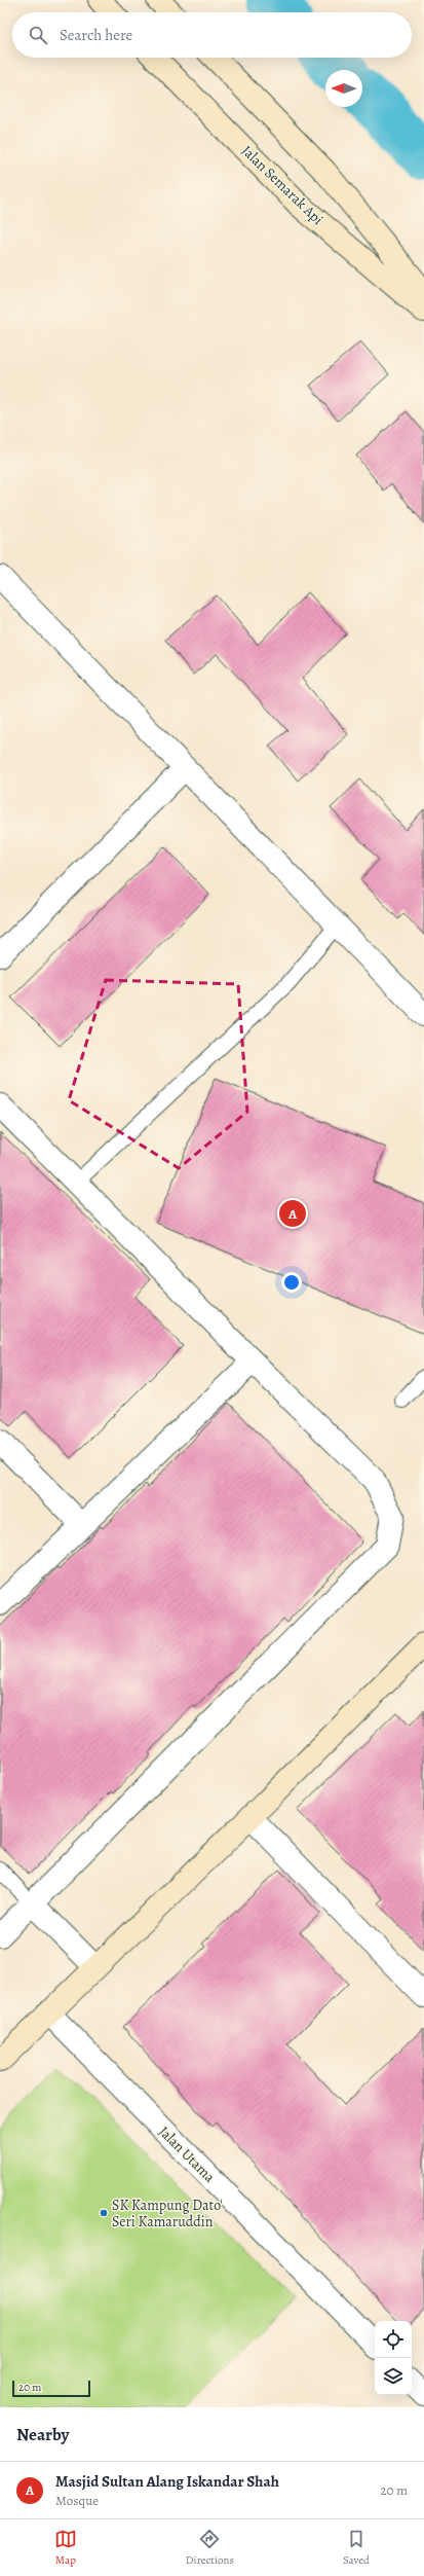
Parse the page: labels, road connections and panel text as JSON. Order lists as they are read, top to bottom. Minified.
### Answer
{"streets":{"street":["Jalan Semarak Api","Jalan Utama"]},"places":["SK Kampung Dato' Seri Kamaruddin"],"scale_bar":"20 m","north":"left","page":{"search":"Search here","pins":"A","scale":"20 m","heading":"Nearby","list":[{"mark":"A","name":"Masjid Sultan Alang Iskandar Shah","note":"Mosque","value":"20 m"}],"nav":["Map","Directions","Saved"]}}
